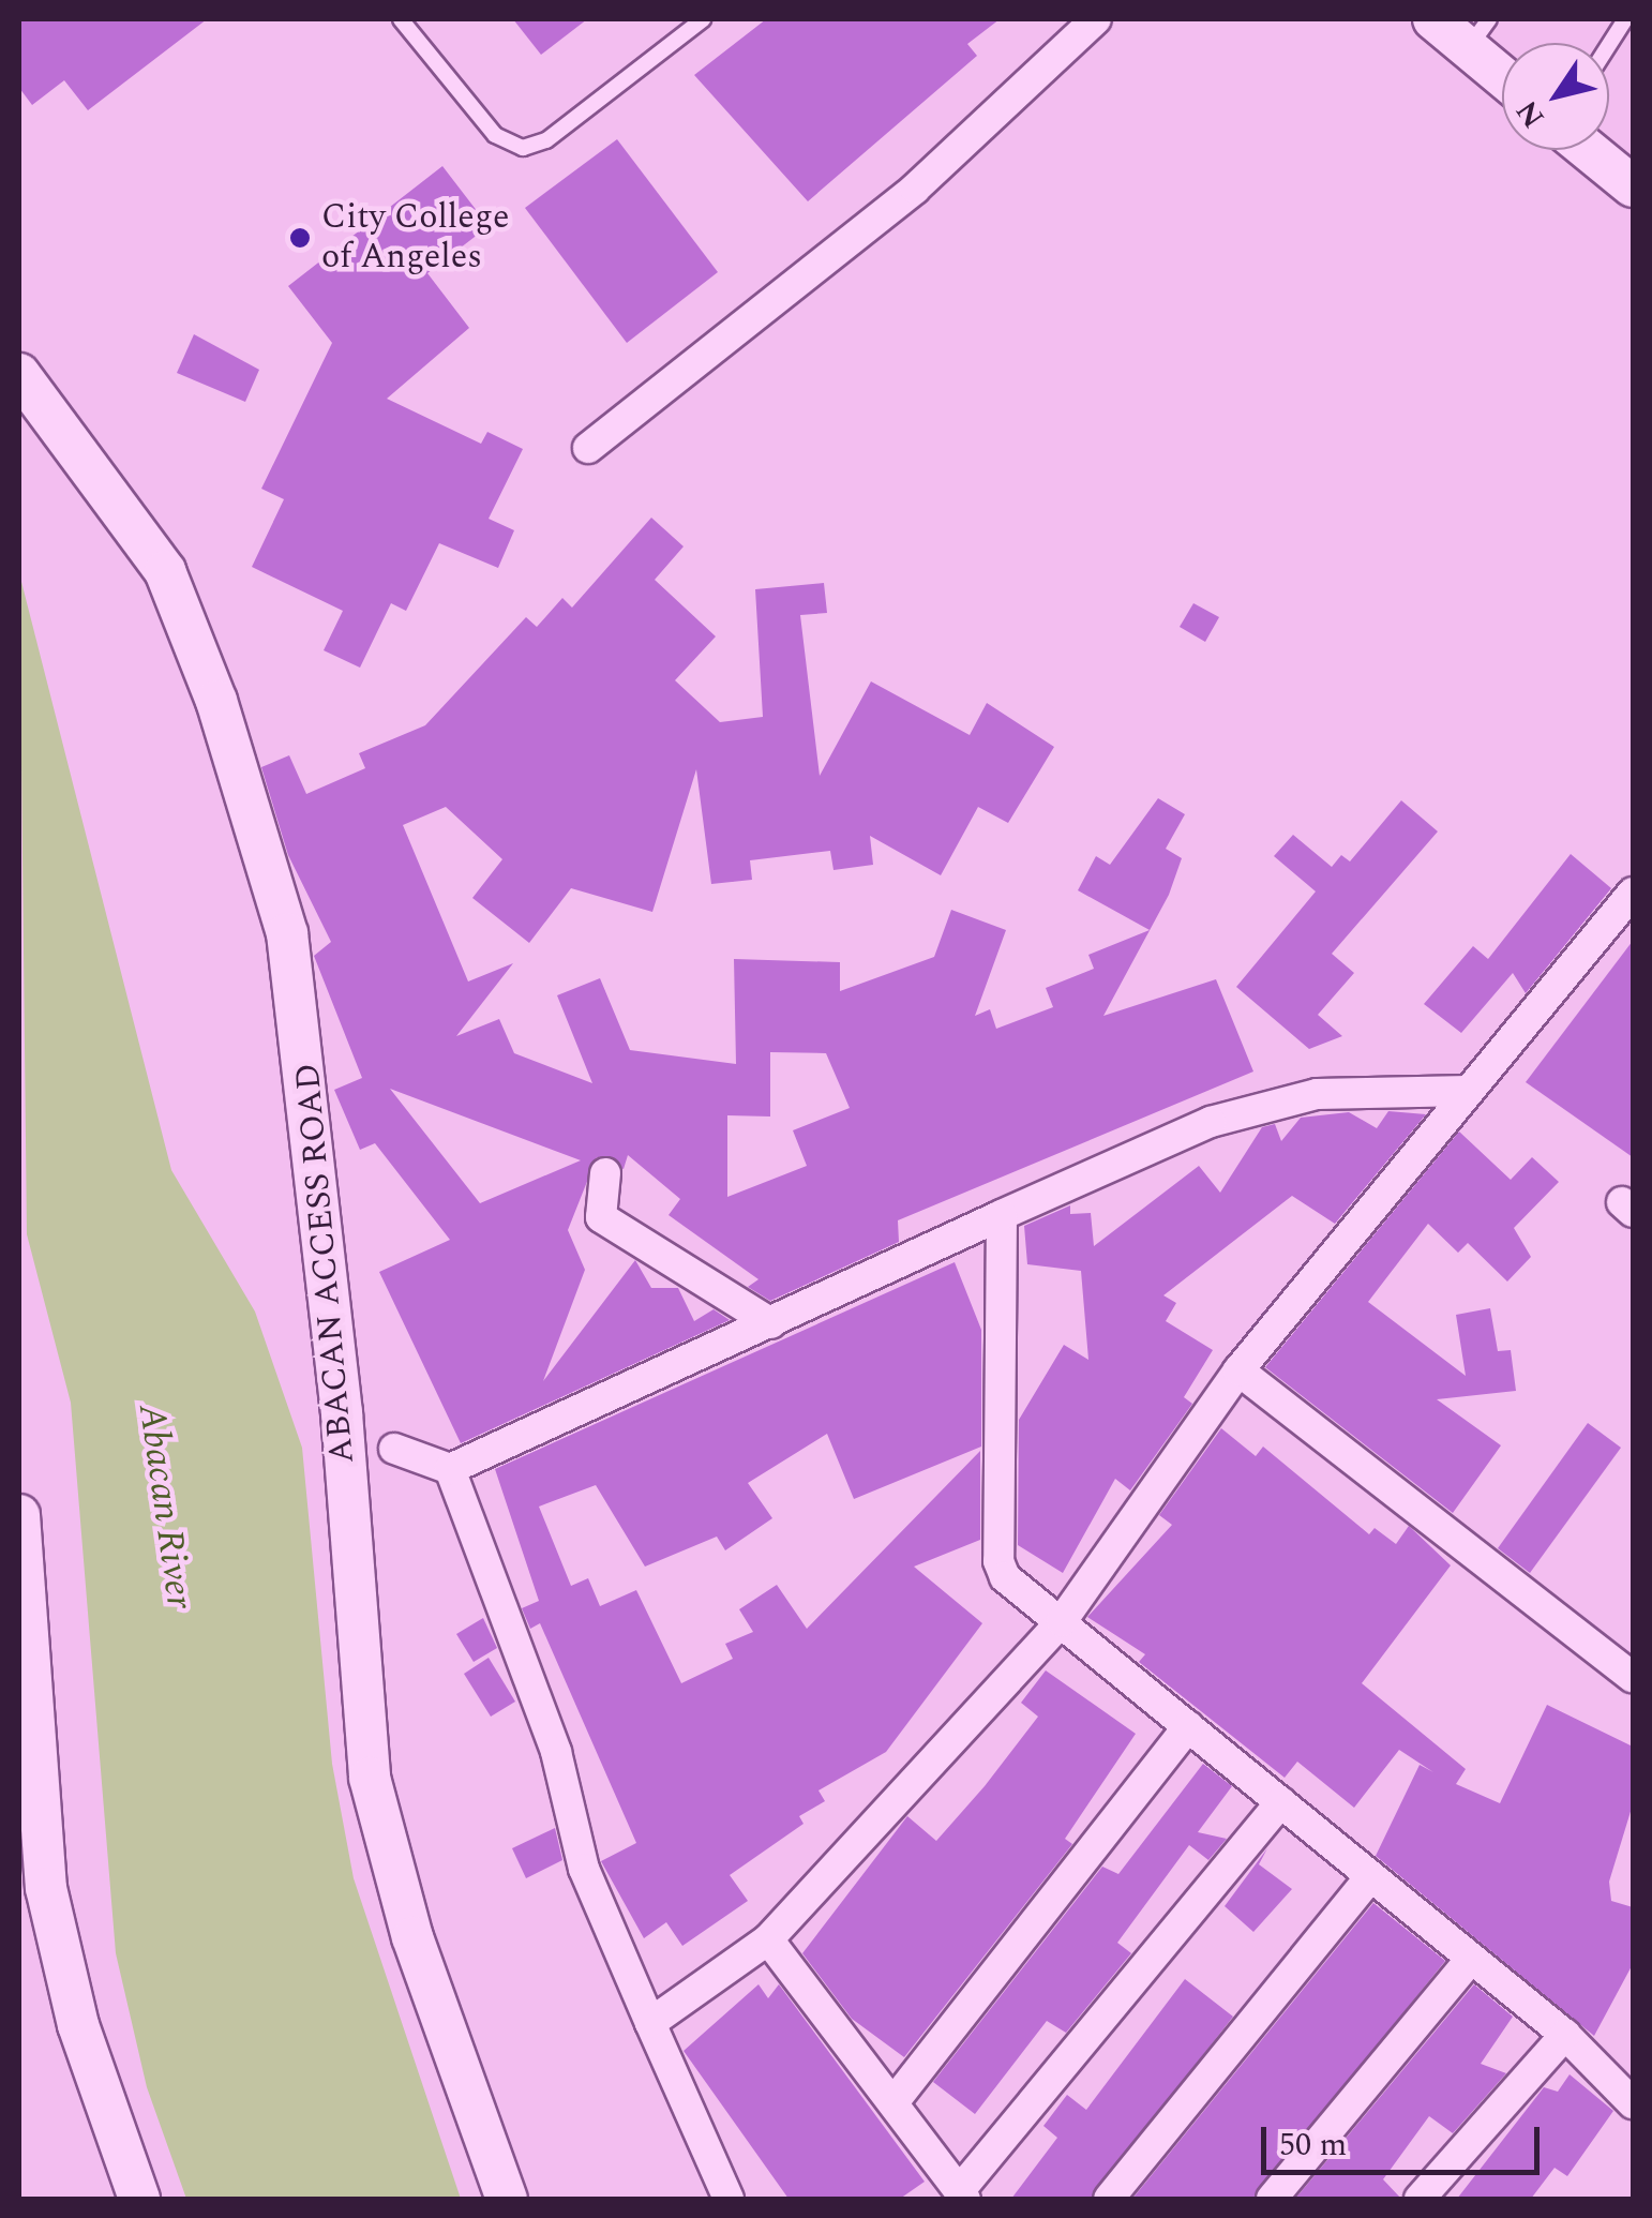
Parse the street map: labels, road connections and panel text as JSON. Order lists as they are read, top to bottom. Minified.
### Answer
{"streets":{"street":["ABACAN ACCESS ROAD"]},"water":["Abacan River"],"places":["City College of Angeles"],"scale_bar":"50 m","north":"bottom left"}
